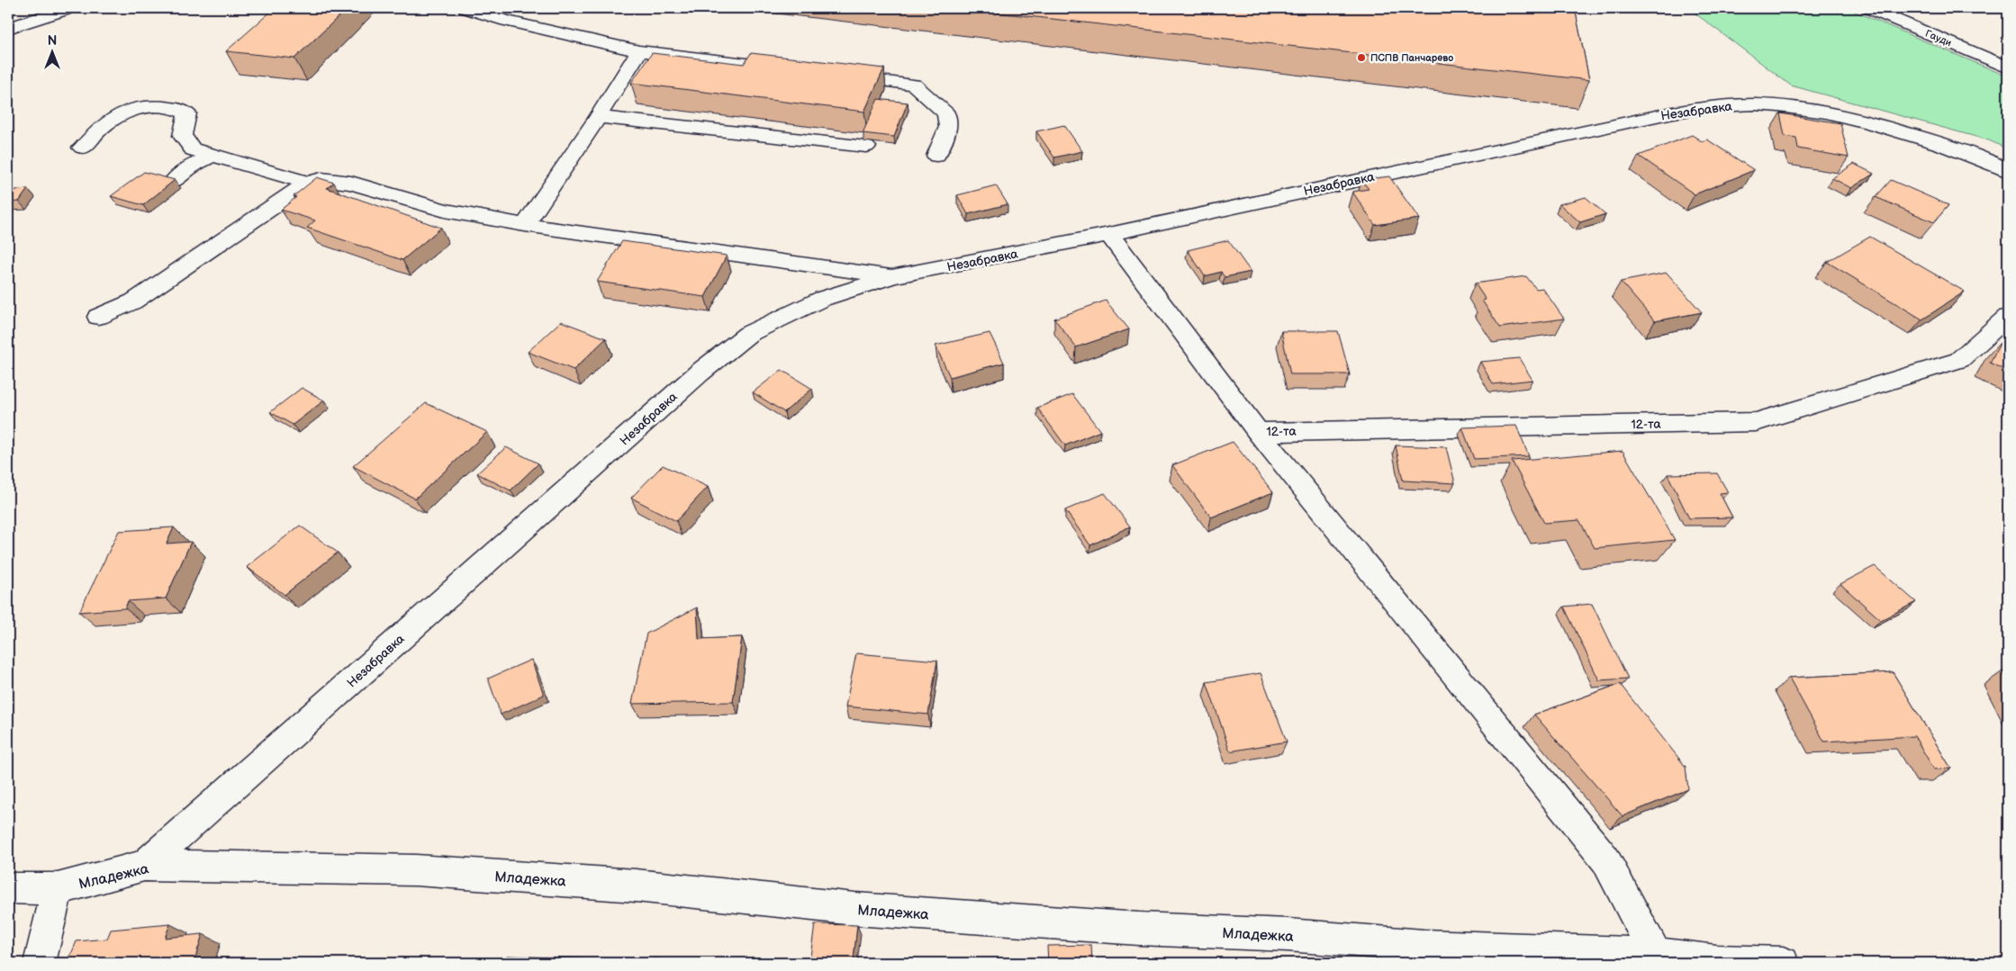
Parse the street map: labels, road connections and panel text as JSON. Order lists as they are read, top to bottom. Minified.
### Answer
{"streets":{"street":["Гауди","Незабравка","12-та","Младежка"]},"crossings":[["Незабравка","Младежка"]],"places":["ПСПВ Панчарево"],"north":"top"}
